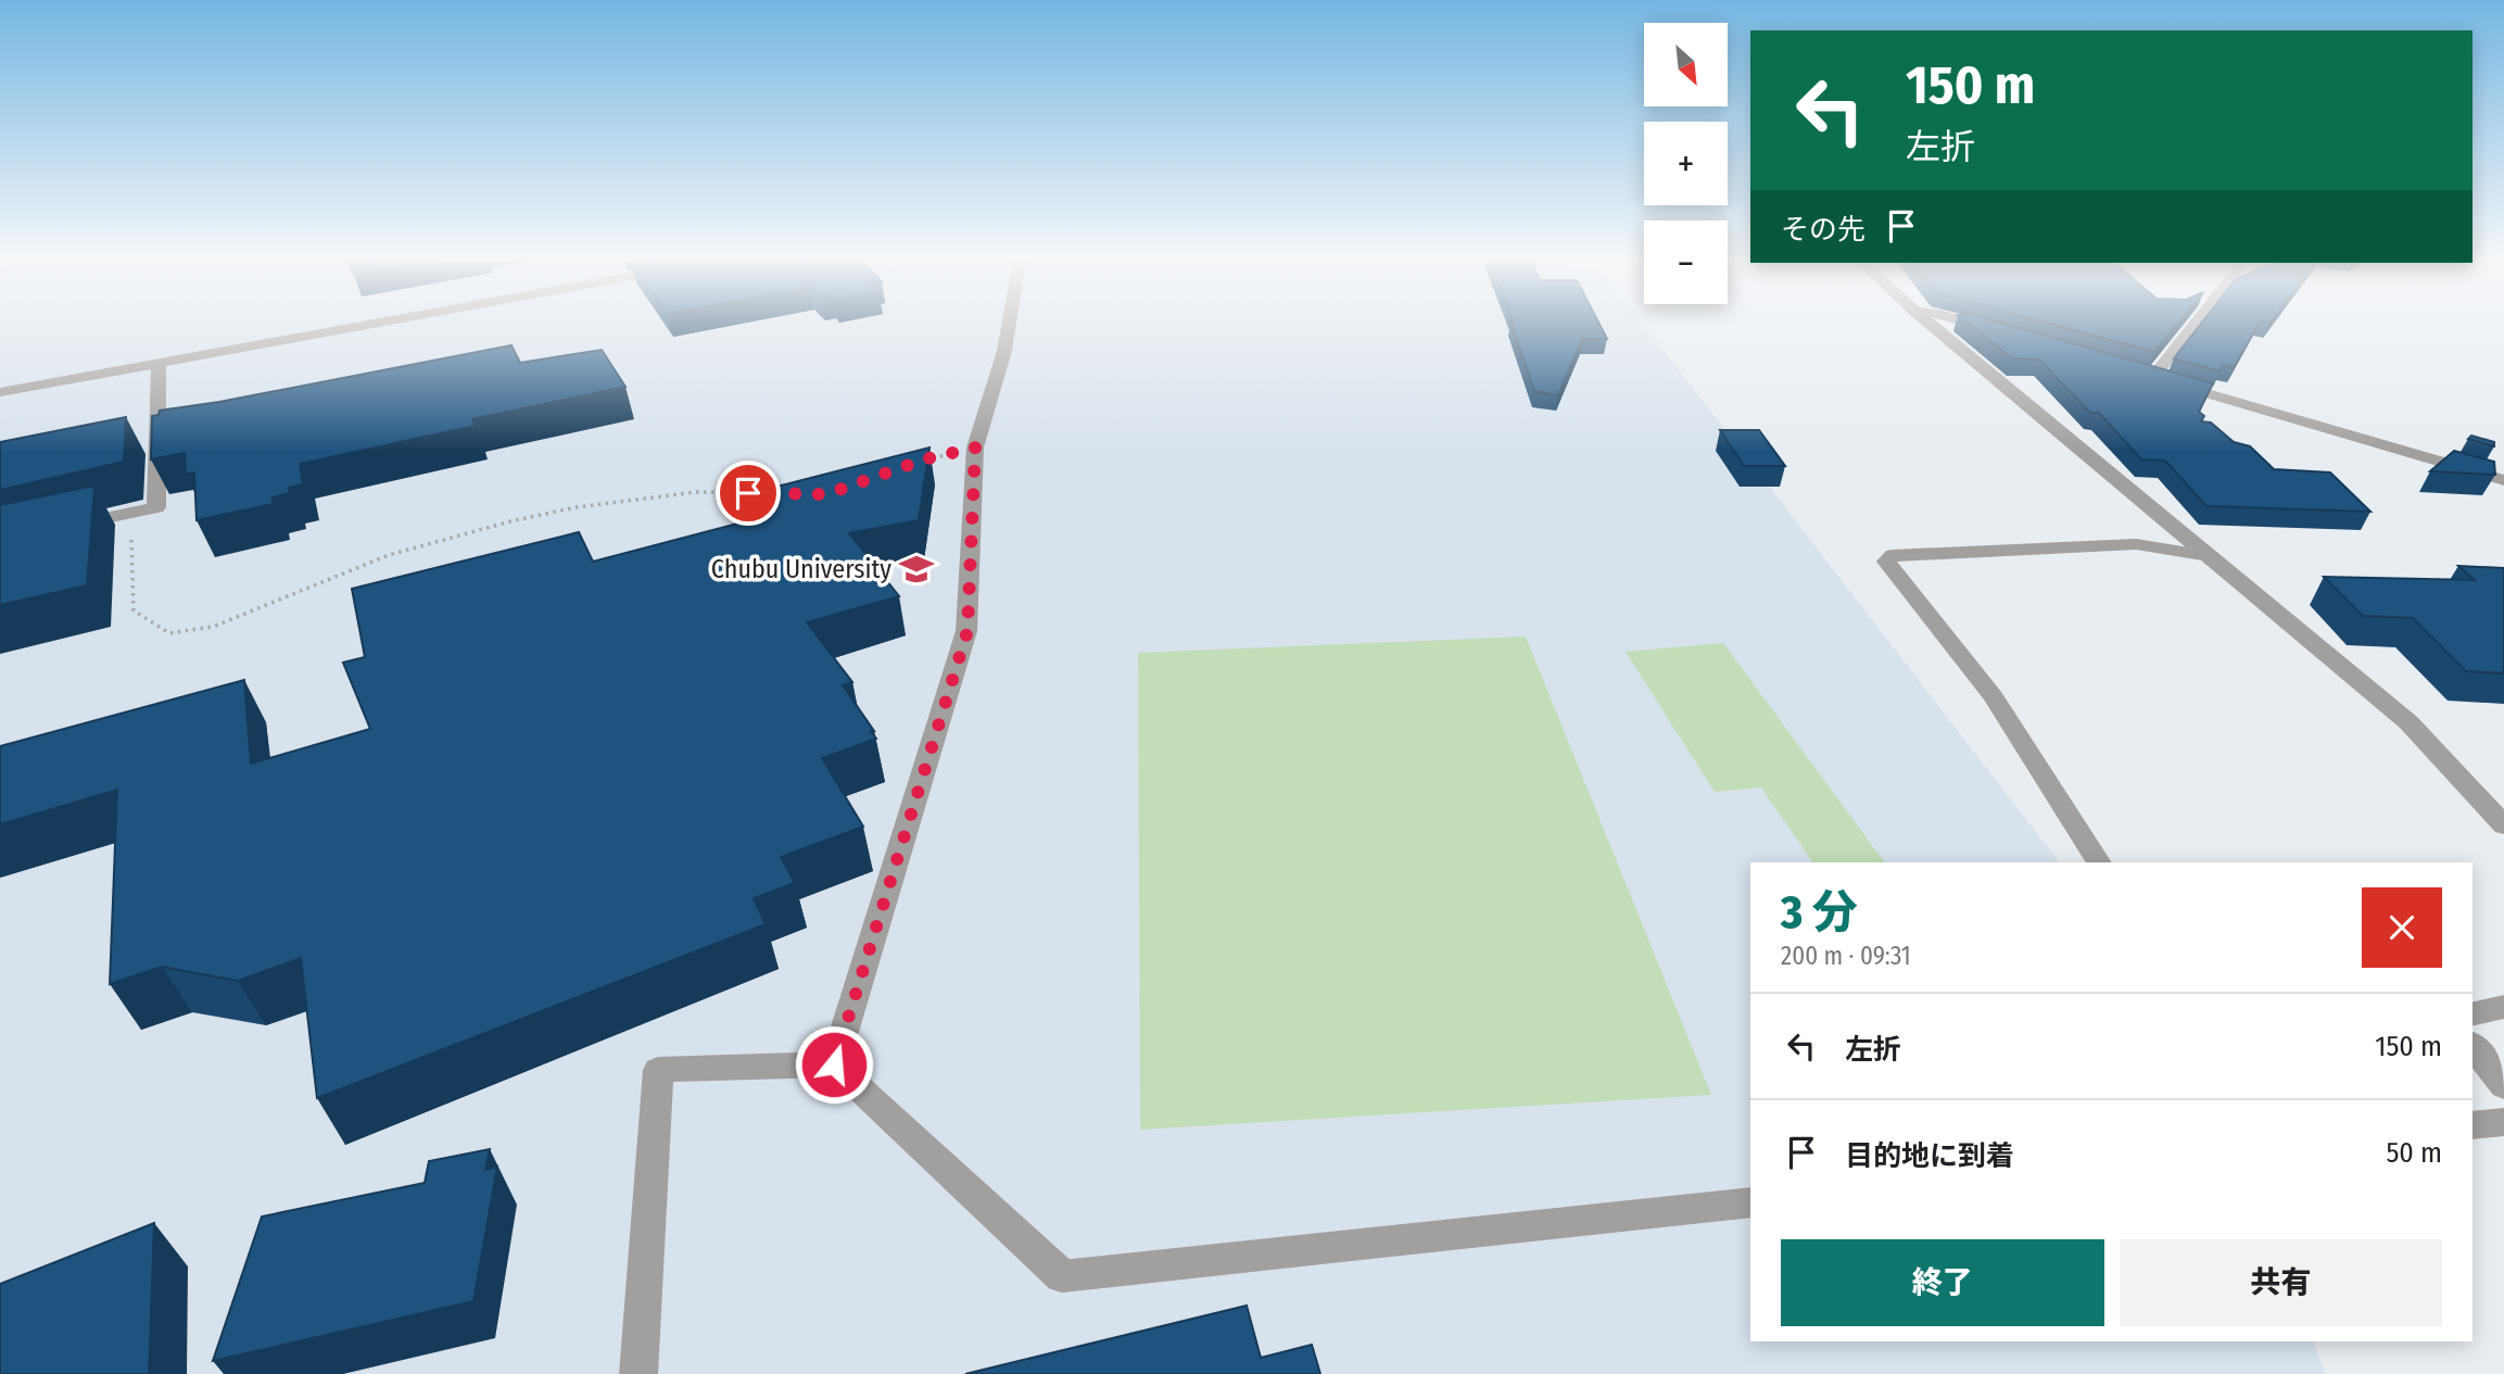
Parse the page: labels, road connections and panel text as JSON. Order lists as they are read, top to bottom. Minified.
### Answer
{"places":{"school or university":["Chubu University"]},"north":"bottom right","page":{"map_buttons":["+","−"],"turn":["150 m","左折"],"then":"その先","heading":["3 分","200 m · 09:31"],"list":[{"name":"左折","value":"150 m"},{"name":"目的地に到着","value":"50 m"}],"buttons":["終了","共有"]}}
